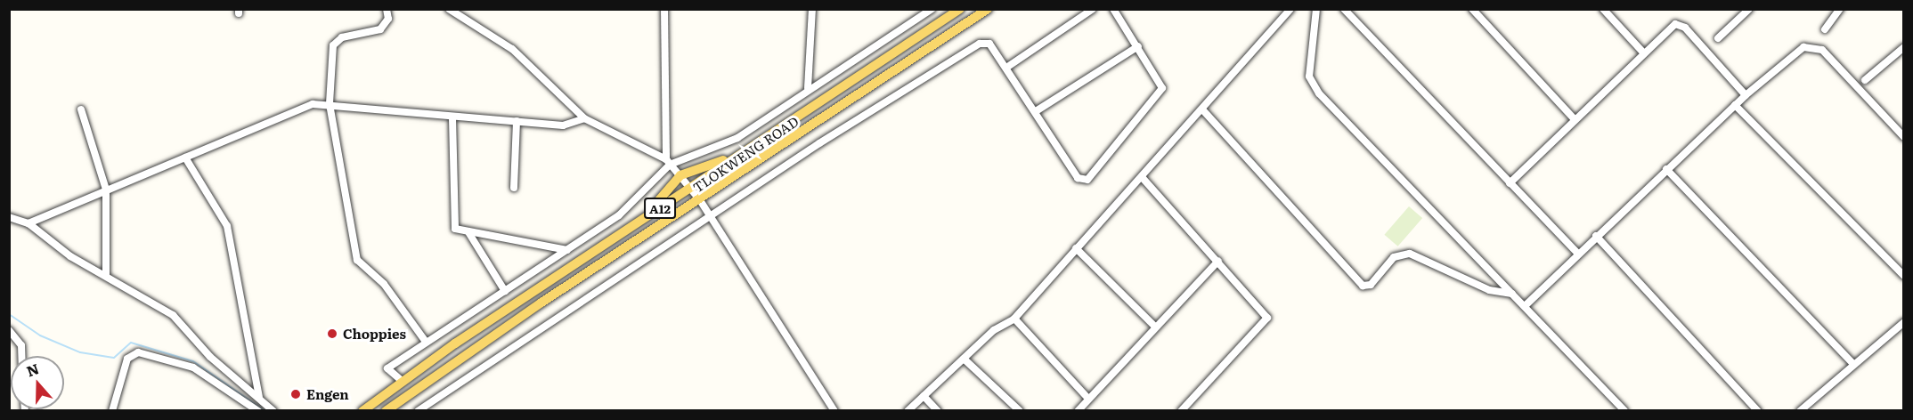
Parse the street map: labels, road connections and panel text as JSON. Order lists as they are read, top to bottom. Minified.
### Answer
{"streets":{"main road":["TLOKWENG ROAD","A12"]},"places":["Choppies","Engen"],"north":"top"}
